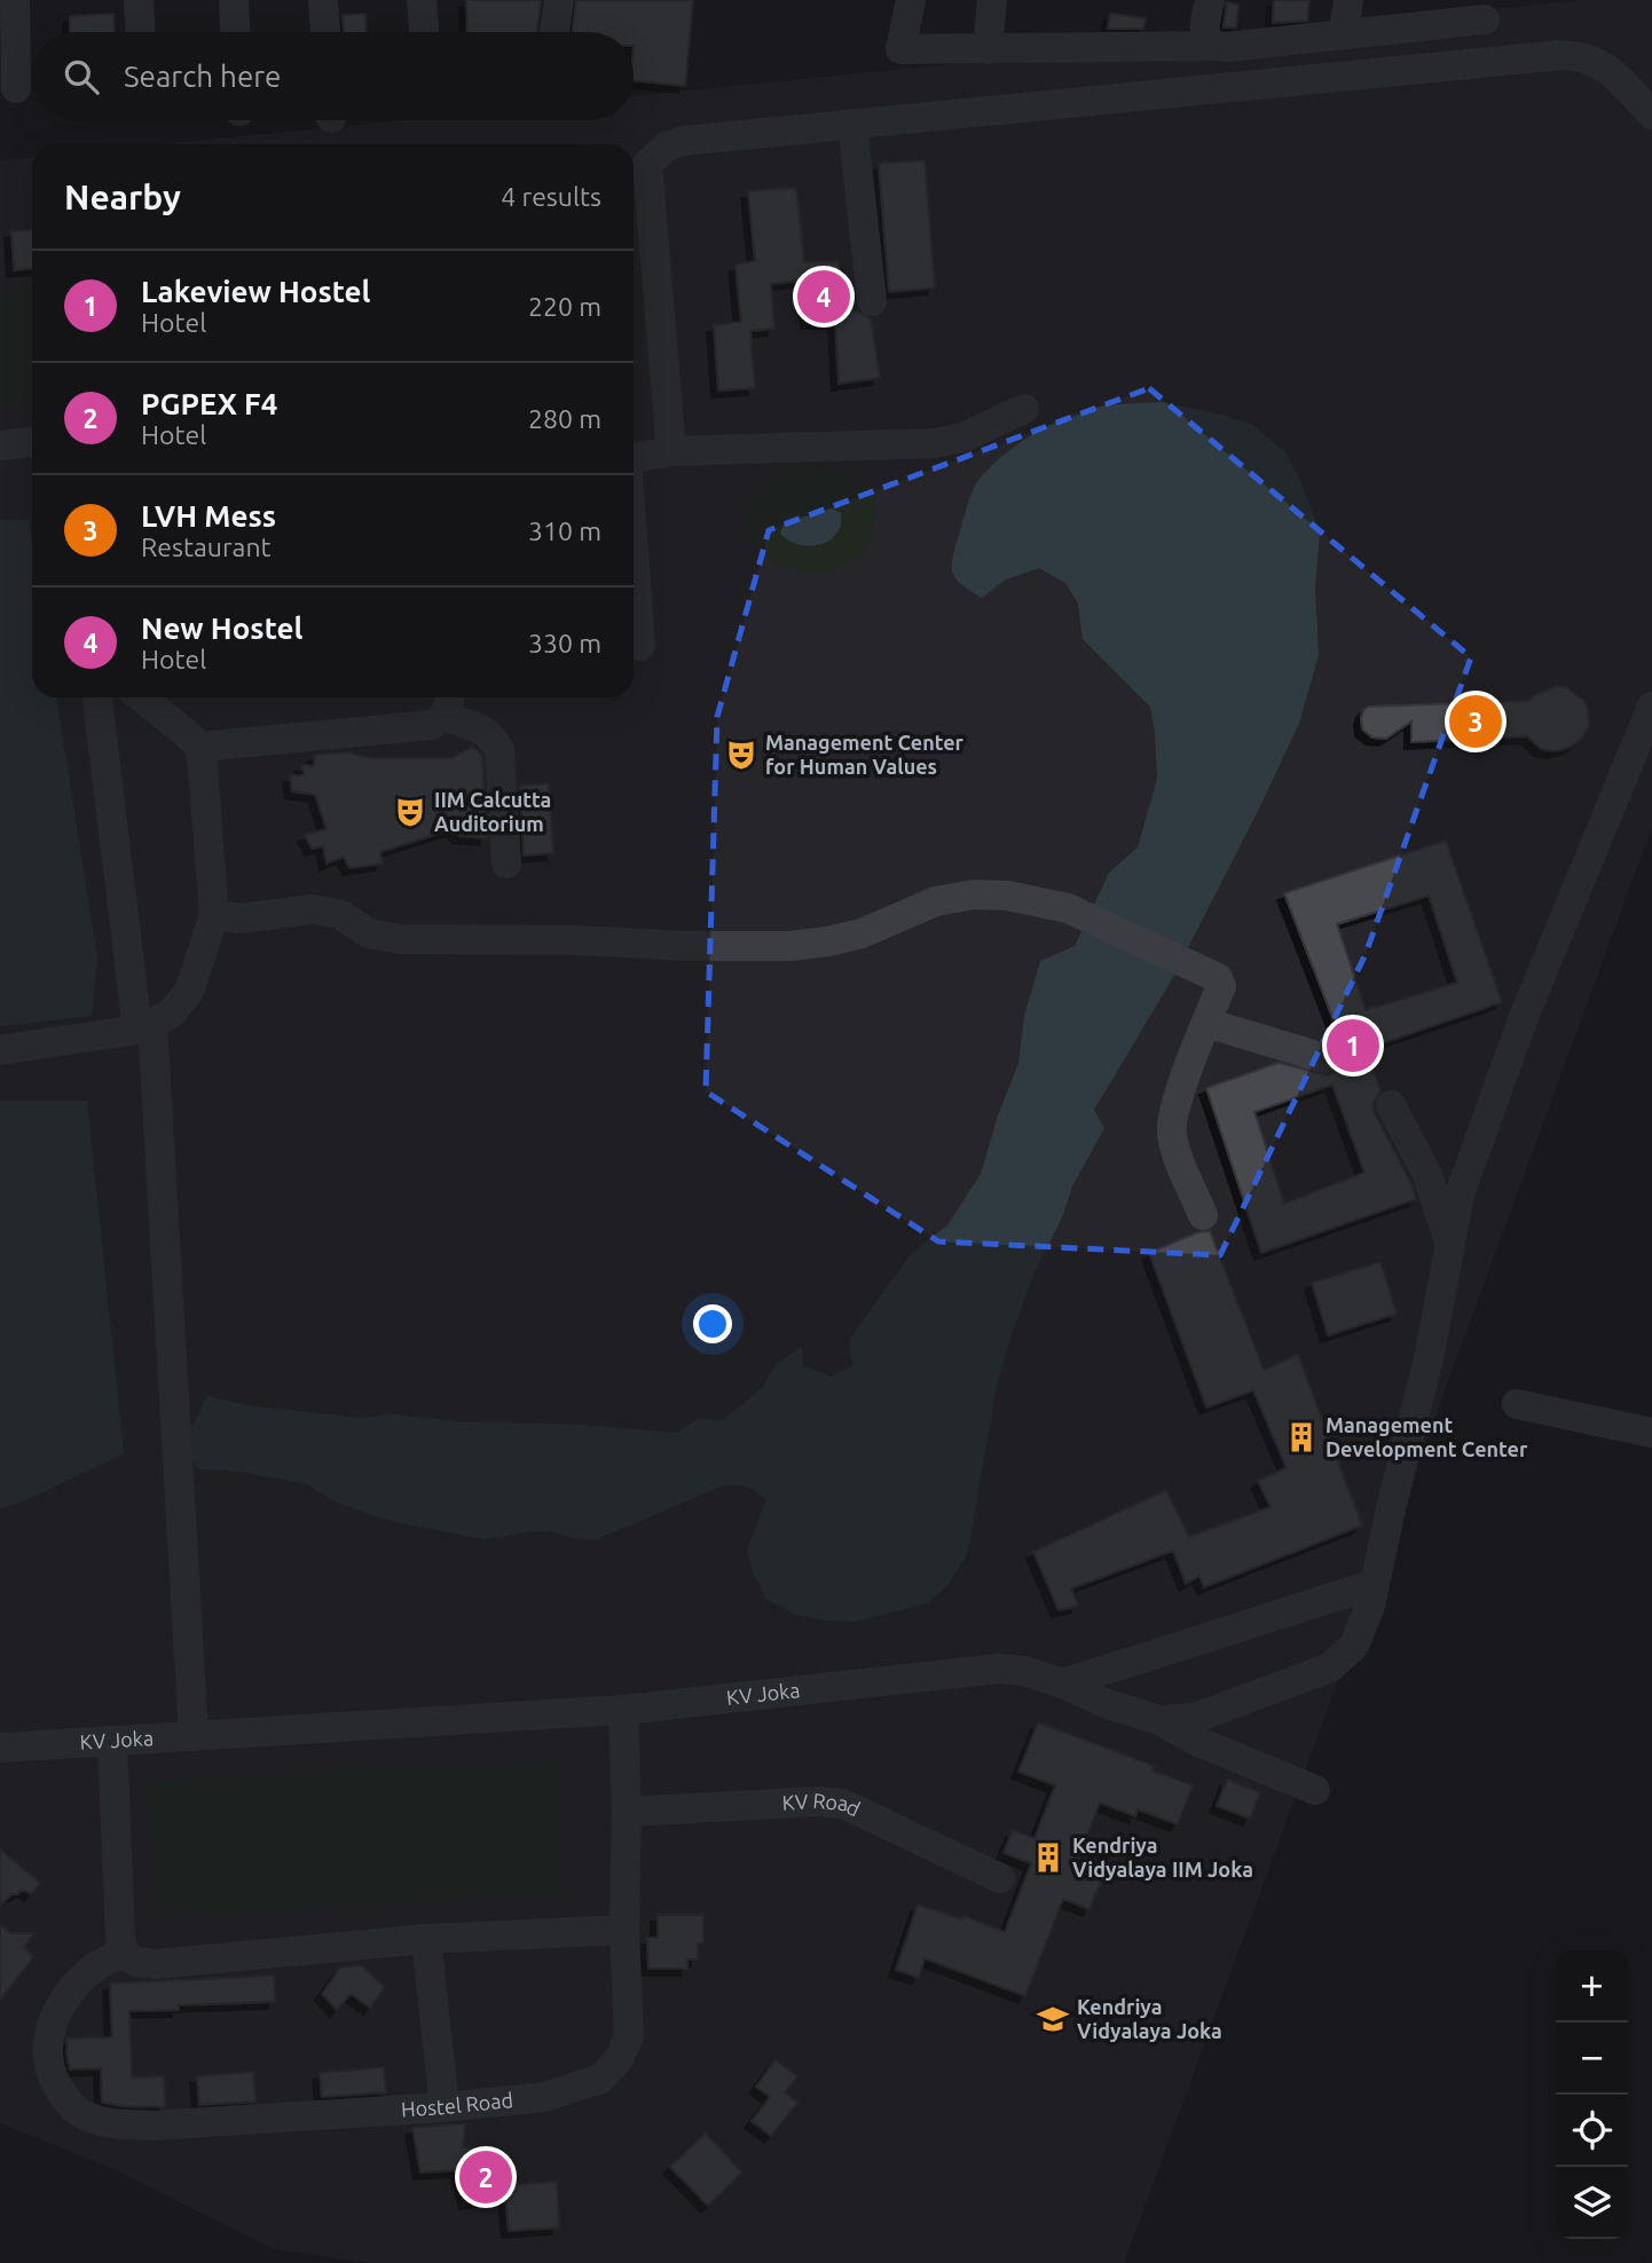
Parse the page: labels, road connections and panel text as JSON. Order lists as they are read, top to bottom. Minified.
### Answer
{"streets":{"street":["KV Joka","KV Road","Hostel Road"]},"crossings":[["KV Joka","Hostel Road"],["KV Road","Hostel Road"]],"places":{"theatre":["Management Center for Human Values","IIM Calcutta Auditorium"],"building":["Management Development Center","Kendriya Vidyalaya IIM Joka"],"school or university":["Kendriya Vidyalaya Joka"]},"page":{"search":"Search here","heading":["Nearby","4 results"],"list":[{"mark":"1","name":"Lakeview Hostel","note":"Hotel","value":"220 m"},{"mark":"2","name":"PGPEX F4","note":"Hotel","value":"280 m"},{"mark":"3","name":"LVH Mess","note":"Restaurant","value":"310 m"},{"mark":"4","name":"New Hostel","note":"Hotel","value":"330 m"}],"pins":["4","3","1","2"],"map_buttons":["+","−"]}}
